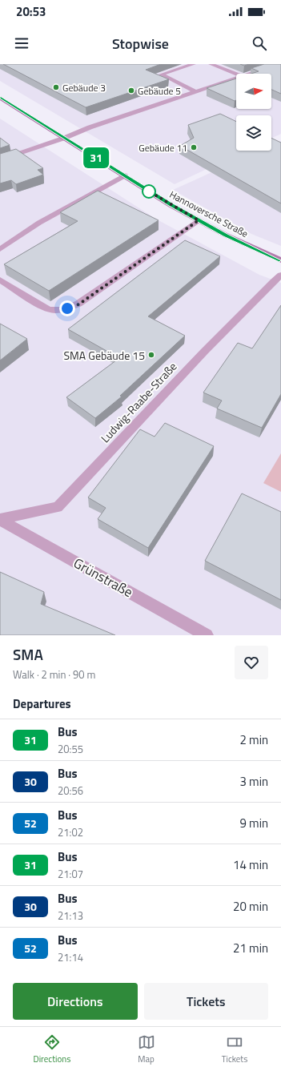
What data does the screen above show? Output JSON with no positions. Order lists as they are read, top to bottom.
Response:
{
  "streets": {
    "main road": ["Hannoversche Straße"],
    "street": ["Ludwig-Raabe-Straße", "Grünstraße"]
  },
  "crossings": [
    ["Ludwig-Raabe-Straße", "Grünstraße"]
  ],
  "places": [
    "Gebäude 3",
    "Gebäude 5",
    "Gebäude 11",
    "SMA Gebäude 15"
  ],
  "lines": ["bus line 31"],
  "north": "right",
  "page": {
    "status": "20:53",
    "header": "Stopwise",
    "on_map": "31",
    "heading": [
      ["SMA", "Walk · 2 min · 90 m"],
      "Departures"
    ],
    "list": [
      {
        "mark": "31",
        "name": "Bus",
        "note": "20:55",
        "value": "2 min"
      },
      {
        "mark": "30",
        "name": "Bus",
        "note": "20:56",
        "value": "3 min"
      },
      {
        "mark": "52",
        "name": "Bus",
        "note": "21:02",
        "value": "9 min"
      },
      {
        "mark": "31",
        "name": "Bus",
        "note": "21:07",
        "value": "14 min"
      },
      {
        "mark": "30",
        "name": "Bus",
        "note": "21:13",
        "value": "20 min"
      },
      {
        "mark": "52",
        "name": "Bus",
        "note": "21:14",
        "value": "21 min"
      }
    ],
    "buttons": ["Directions", "Tickets"],
    "tabs": ["Directions", "Map", "Tickets"]
  }
}
